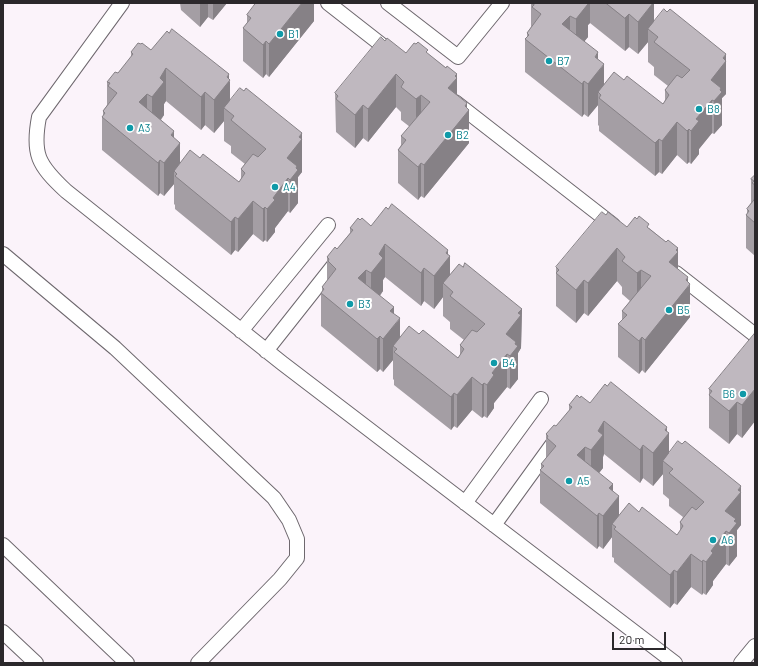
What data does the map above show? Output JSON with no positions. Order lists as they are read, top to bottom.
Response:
{
  "places": [
    "B1",
    "B7",
    "B8",
    "A3",
    "B2",
    "A4",
    "B3",
    "B5",
    "B4",
    "B6",
    "A5",
    "A6"
  ],
  "scale_bar": "20 m"
}
